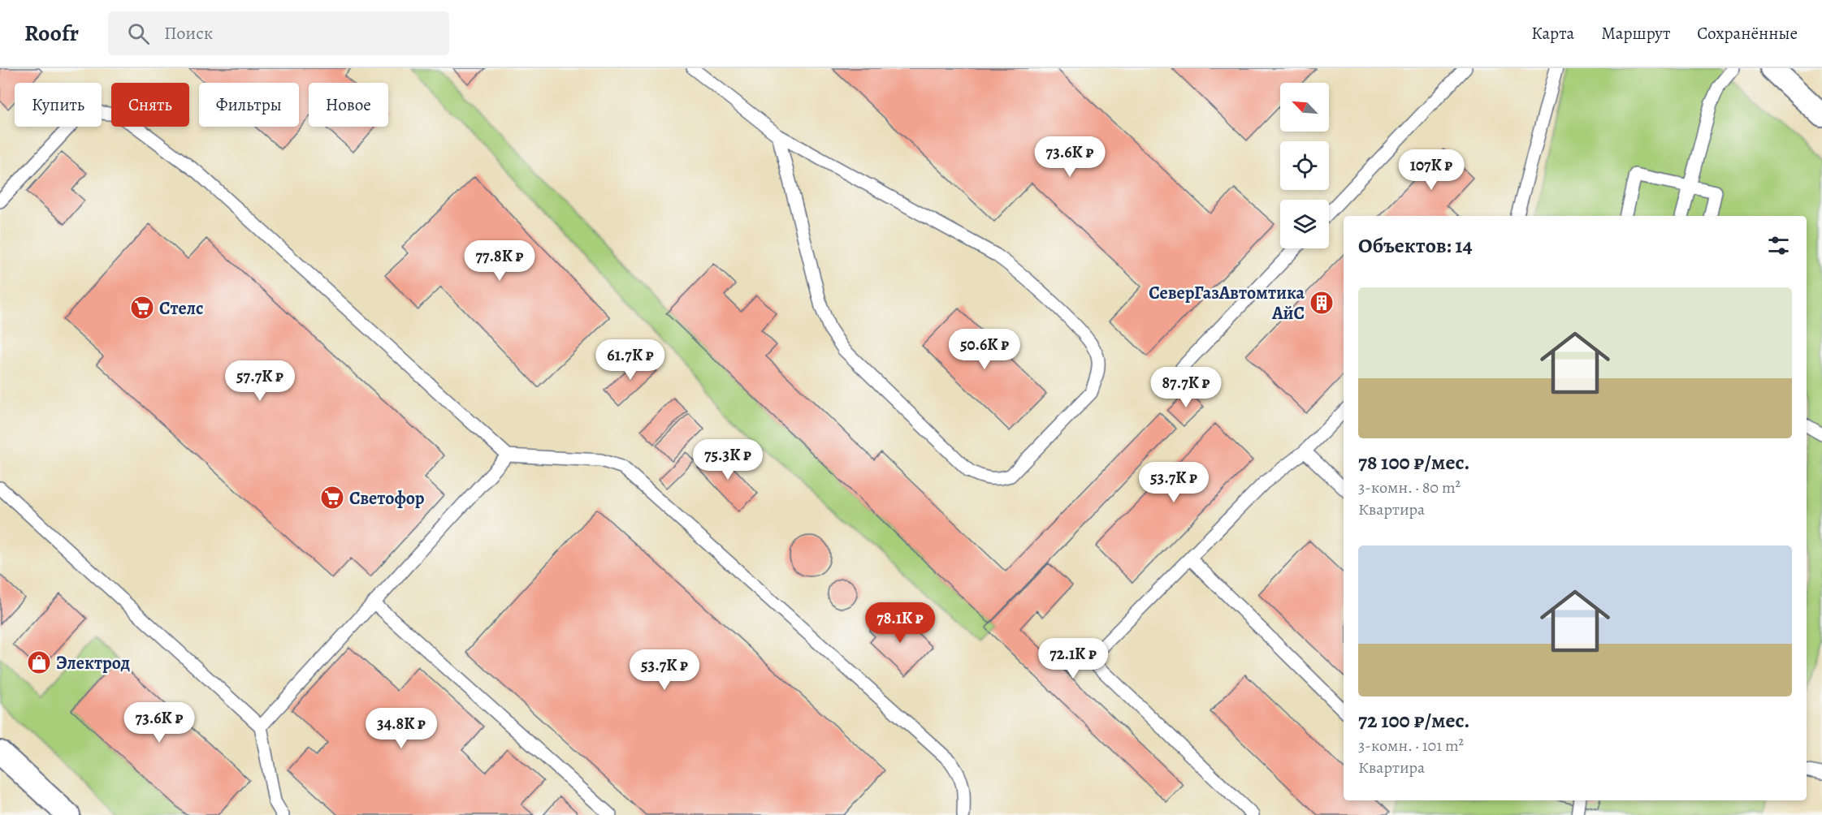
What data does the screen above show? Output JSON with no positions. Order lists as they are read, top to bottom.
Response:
{
  "places": {
    "building": ["СеверГазАвтомтика АйС"],
    "supermarket": ["Стелс", "Светофор"],
    "shop": ["Электрод"]
  },
  "north": "top left",
  "page": {
    "header": "Roofr",
    "search": "Поиск",
    "nav": ["Карта", "Маршрут", "Сохранённые"],
    "chip": [
      "Купить",
      "Снять",
      "Фильтры",
      "Новое"
    ],
    "price": [
      "73.6K ₽",
      "107K ₽",
      "77.8K ₽",
      "50.6K ₽",
      "61.7K ₽",
      "57.7K ₽",
      "87.7K ₽",
      "75.3K ₽",
      "53.7K ₽",
      "78.1K ₽",
      "72.1K ₽",
      "53.7K ₽",
      "73.6K ₽",
      "34.8K ₽"
    ],
    "heading": "Объектов: 14",
    "list": [
      {
        "name": "78 100 ₽/мес.",
        "note": "3-комн. · 80 m² · Квартира"
      },
      {
        "name": "72 100 ₽/мес.",
        "note": "3-комн. · 101 m² · Квартира"
      }
    ]
  }
}
